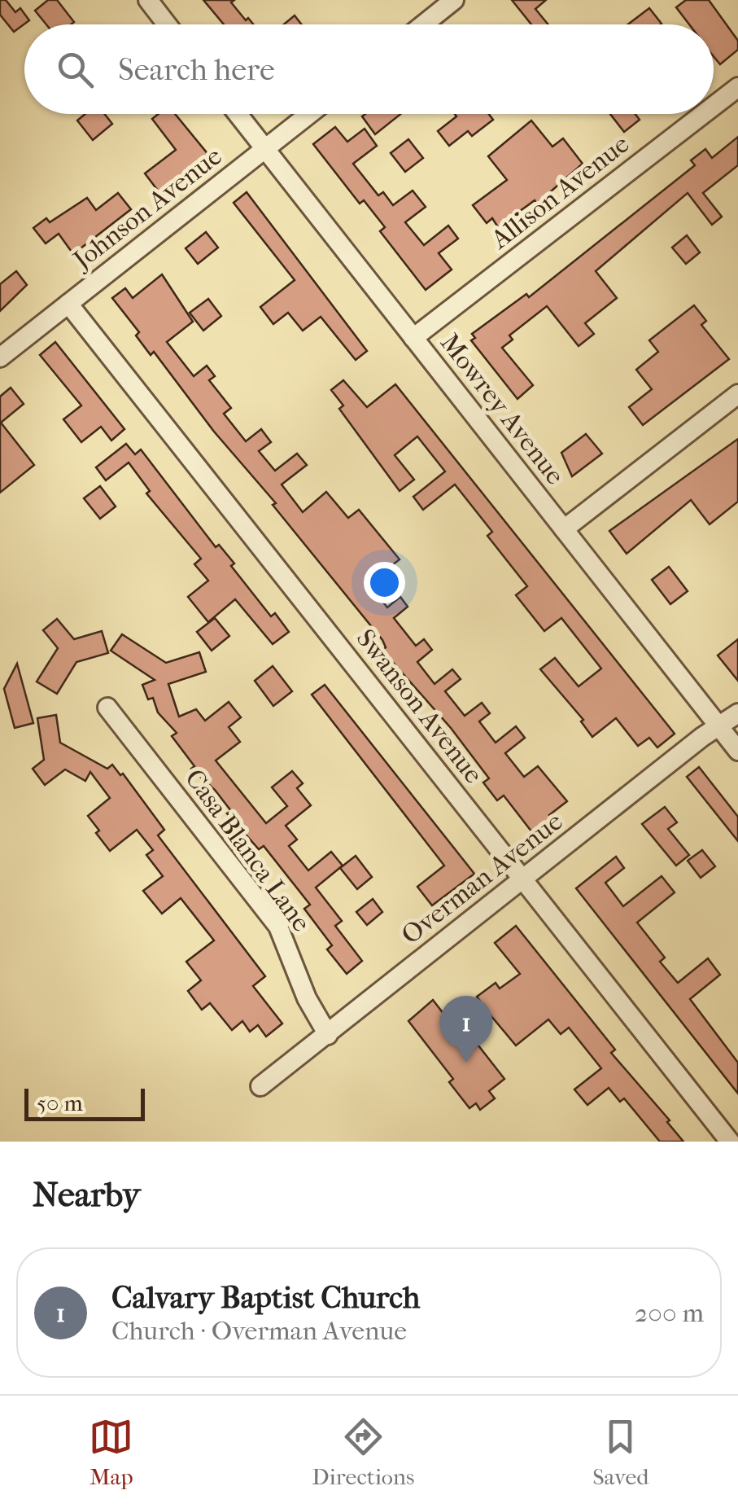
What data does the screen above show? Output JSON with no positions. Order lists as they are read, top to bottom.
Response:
{
  "streets": {
    "street": [
      "Allison Avenue",
      "Johnson Avenue",
      "Mowrey Avenue",
      "Swanson Avenue",
      "Casa Blanca Lane",
      "Overman Avenue"
    ]
  },
  "crossings": [
    ["Allison Avenue", "Mowrey Avenue"],
    ["Johnson Avenue", "Mowrey Avenue"],
    ["Johnson Avenue", "Swanson Avenue"],
    ["Mowrey Avenue", "Overman Avenue"],
    ["Swanson Avenue", "Overman Avenue"],
    ["Casa Blanca Lane", "Overman Avenue"]
  ],
  "scale_bar": "50 m",
  "page": {
    "search": "Search here",
    "pins": "1",
    "scale": "50 m",
    "heading": "Nearby",
    "list": [
      {
        "mark": "1",
        "name": "Calvary Baptist Church",
        "note": "Church · Overman Avenue",
        "value": "200 m"
      }
    ],
    "nav": ["Map", "Directions", "Saved"]
  }
}
